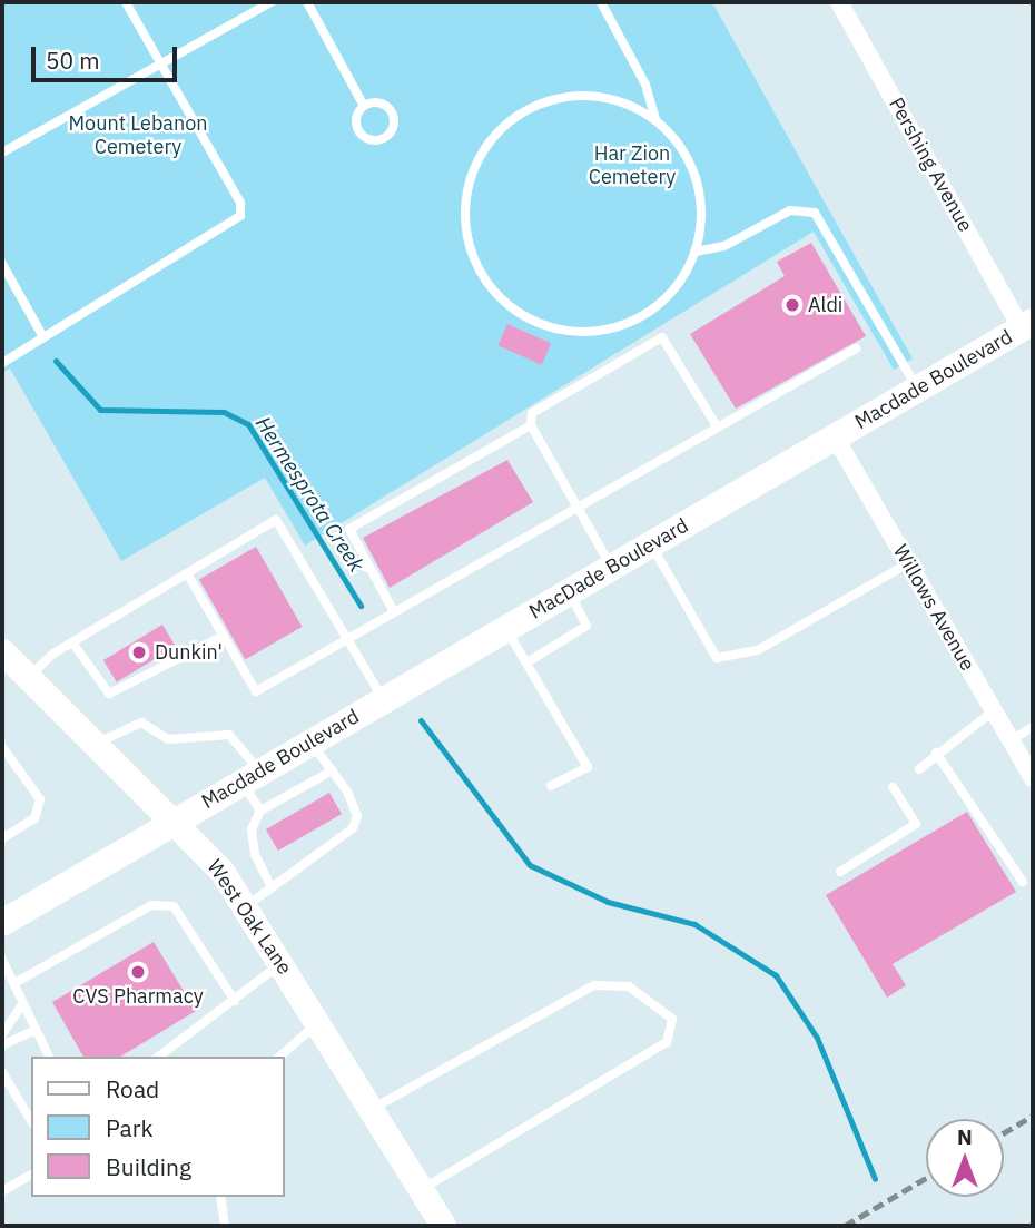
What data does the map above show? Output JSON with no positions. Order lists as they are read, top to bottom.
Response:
{
  "streets": {
    "main road": ["Macdade Boulevard", "MacDade Boulevard", "West Oak Lane"],
    "street": ["Pershing Avenue", "Willows Avenue"]
  },
  "crossings": [
    ["Pershing Avenue", "Macdade Boulevard"],
    ["Macdade Boulevard", "MacDade Boulevard"],
    ["Macdade Boulevard", "Willows Avenue"],
    ["Macdade Boulevard", "West Oak Lane"],
    ["MacDade Boulevard", "Willows Avenue"]
  ],
  "water": ["Hermesprota Creek"],
  "parks": ["Mount Lebanon Cemetery", "Har Zion Cemetery"],
  "places": ["Aldi", "Dunkin'", "CVS Pharmacy"],
  "legend": ["Road", "Park", "Building"],
  "scale_bar": "50 m",
  "north": "top"
}
